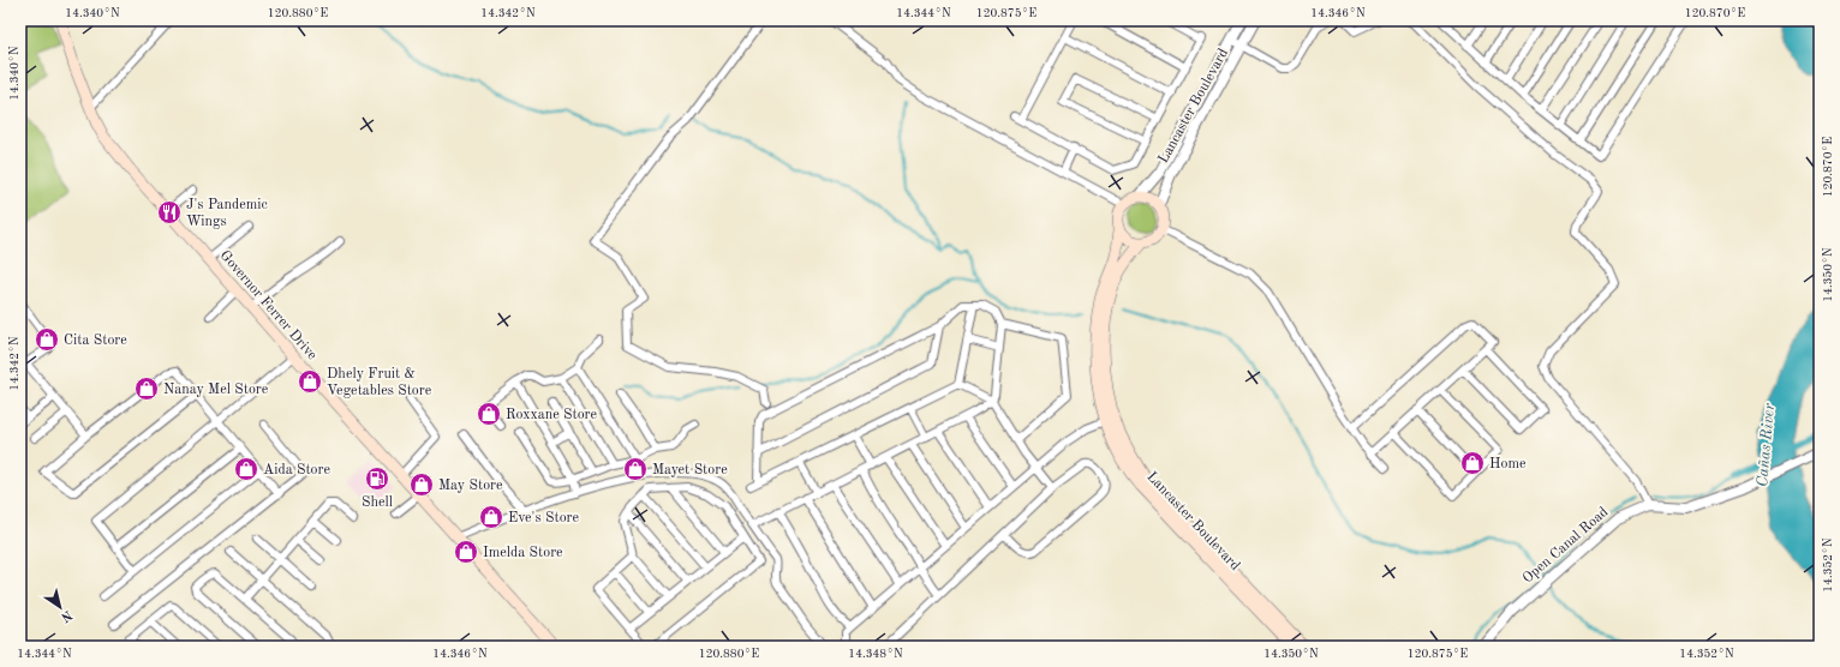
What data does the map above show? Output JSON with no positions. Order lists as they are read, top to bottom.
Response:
{
  "streets": {
    "main road": ["Lancaster Boulevard", "Governor Ferrer Drive"],
    "street": ["Open Canal Road"]
  },
  "water": ["Cañas River"],
  "places": {
    "restaurant": ["J's Pandemic Wings"],
    "shop": [
      "Cita Store",
      "Dhely Fruit & Vegetables Store",
      "Nanay Mel Store",
      "Roxxane Store",
      "Home",
      "Aida Store",
      "Mayet Store",
      "May Store",
      "Eve's Store",
      "Imelda Store"
    ],
    "fuel station": ["Shell"]
  },
  "north": "bottom right",
  "coordinates": [
    "14.340°N",
    "120.880°E",
    "14.342°N",
    "14.344°N",
    "120.875°E",
    "14.346°N",
    "120.870°E",
    "14.350°N",
    "14.352°N",
    "14.348°N"
  ]
}
